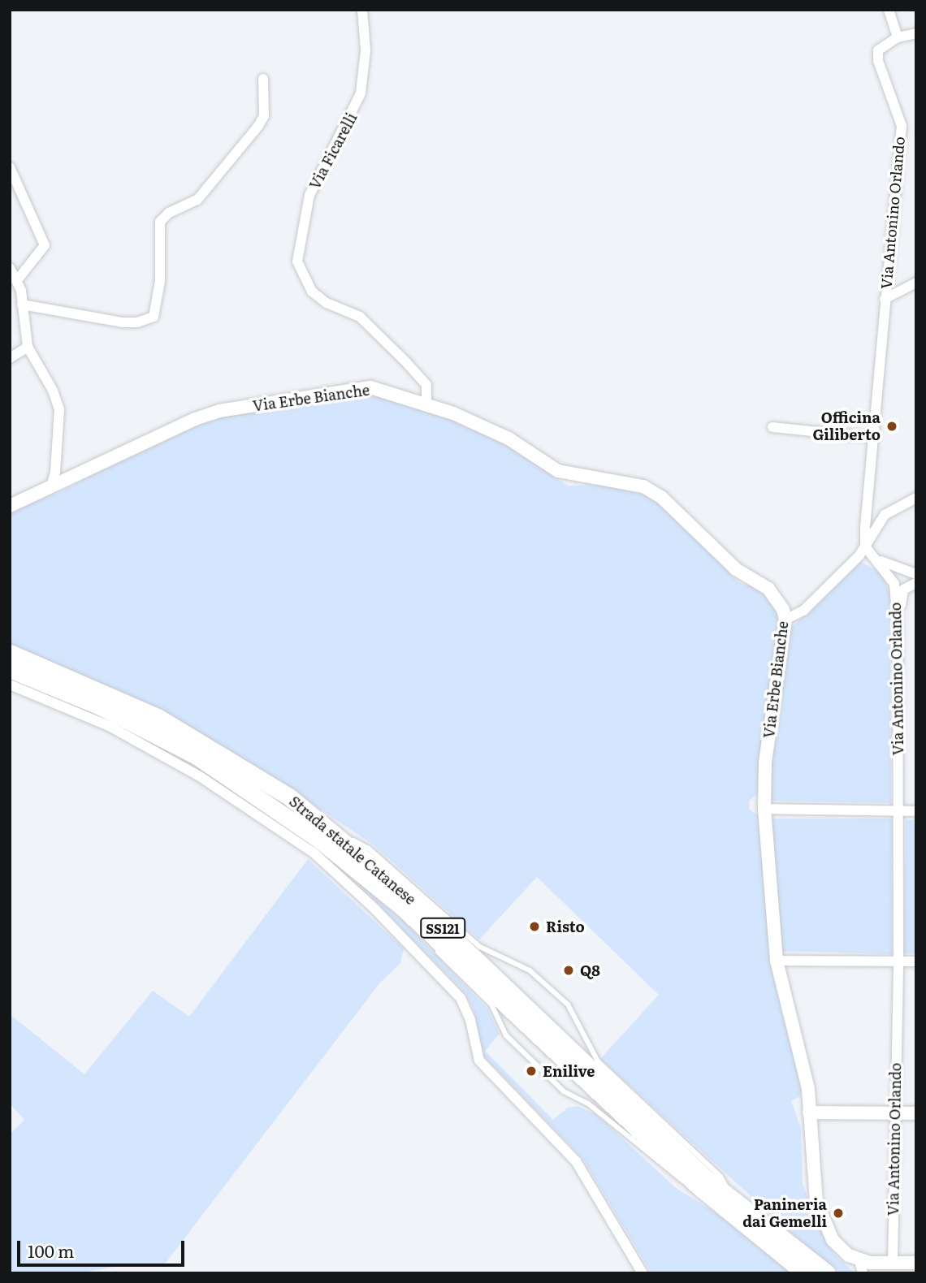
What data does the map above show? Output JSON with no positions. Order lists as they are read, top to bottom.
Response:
{
  "streets": {
    "main road": ["Strada statale Catanese", "SS121"],
    "street": ["Via Ficarelli", "Via Antonino Orlando", "Via Erbe Bianche"]
  },
  "crossings": [
    ["Via Ficarelli", "Via Erbe Bianche"]
  ],
  "places": [
    "Officina Giliberto",
    "Risto",
    "Q8",
    "Enilive",
    "Panineria dai Gemelli"
  ],
  "scale_bar": "100 m"
}
